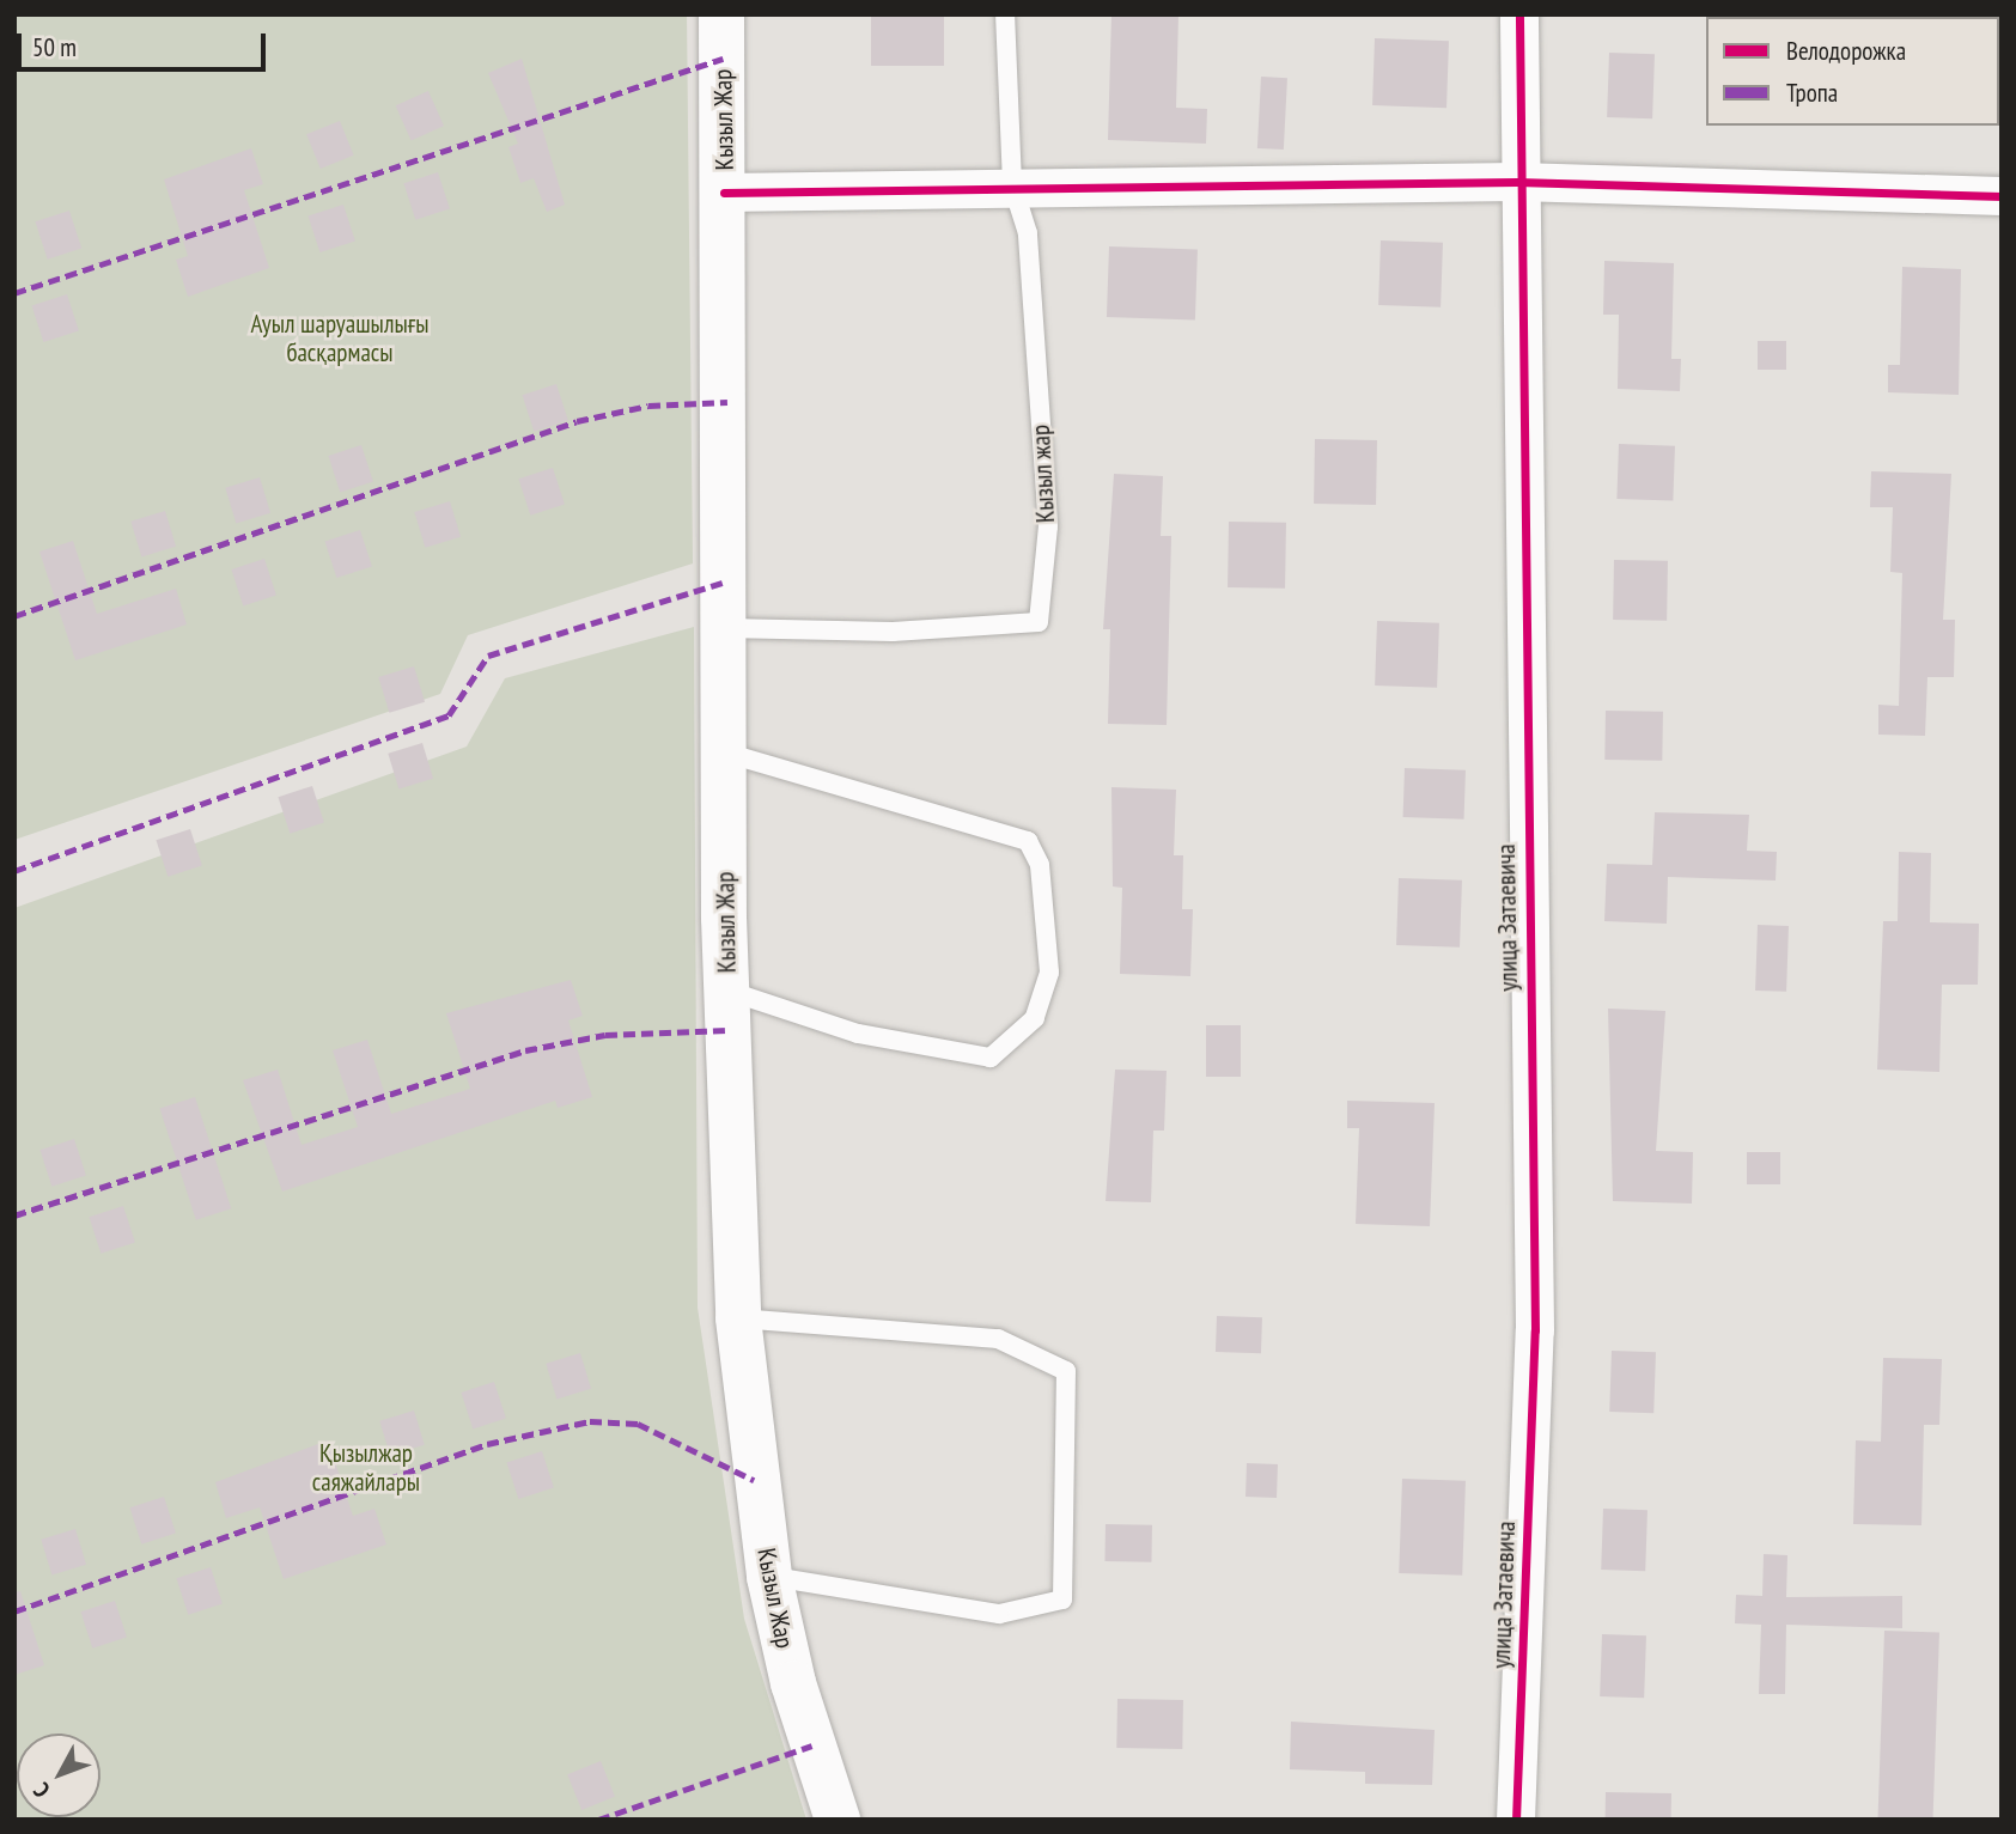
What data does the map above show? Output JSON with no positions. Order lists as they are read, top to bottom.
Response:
{
  "streets": {
    "main road": ["Кызыл Жар"],
    "street": ["улица Затаевича"],
    "lane": ["Кызыл жар"]
  },
  "crossings": [
    ["Кызыл Жар", "Кызыл жар"]
  ],
  "parks": ["Ауыл шаруашылығы басқармасы", "Қызылжар саяжайлары"],
  "legend": ["Велодорожка", "Тропа"],
  "scale_bar": "50 m",
  "north": "bottom left"
}
